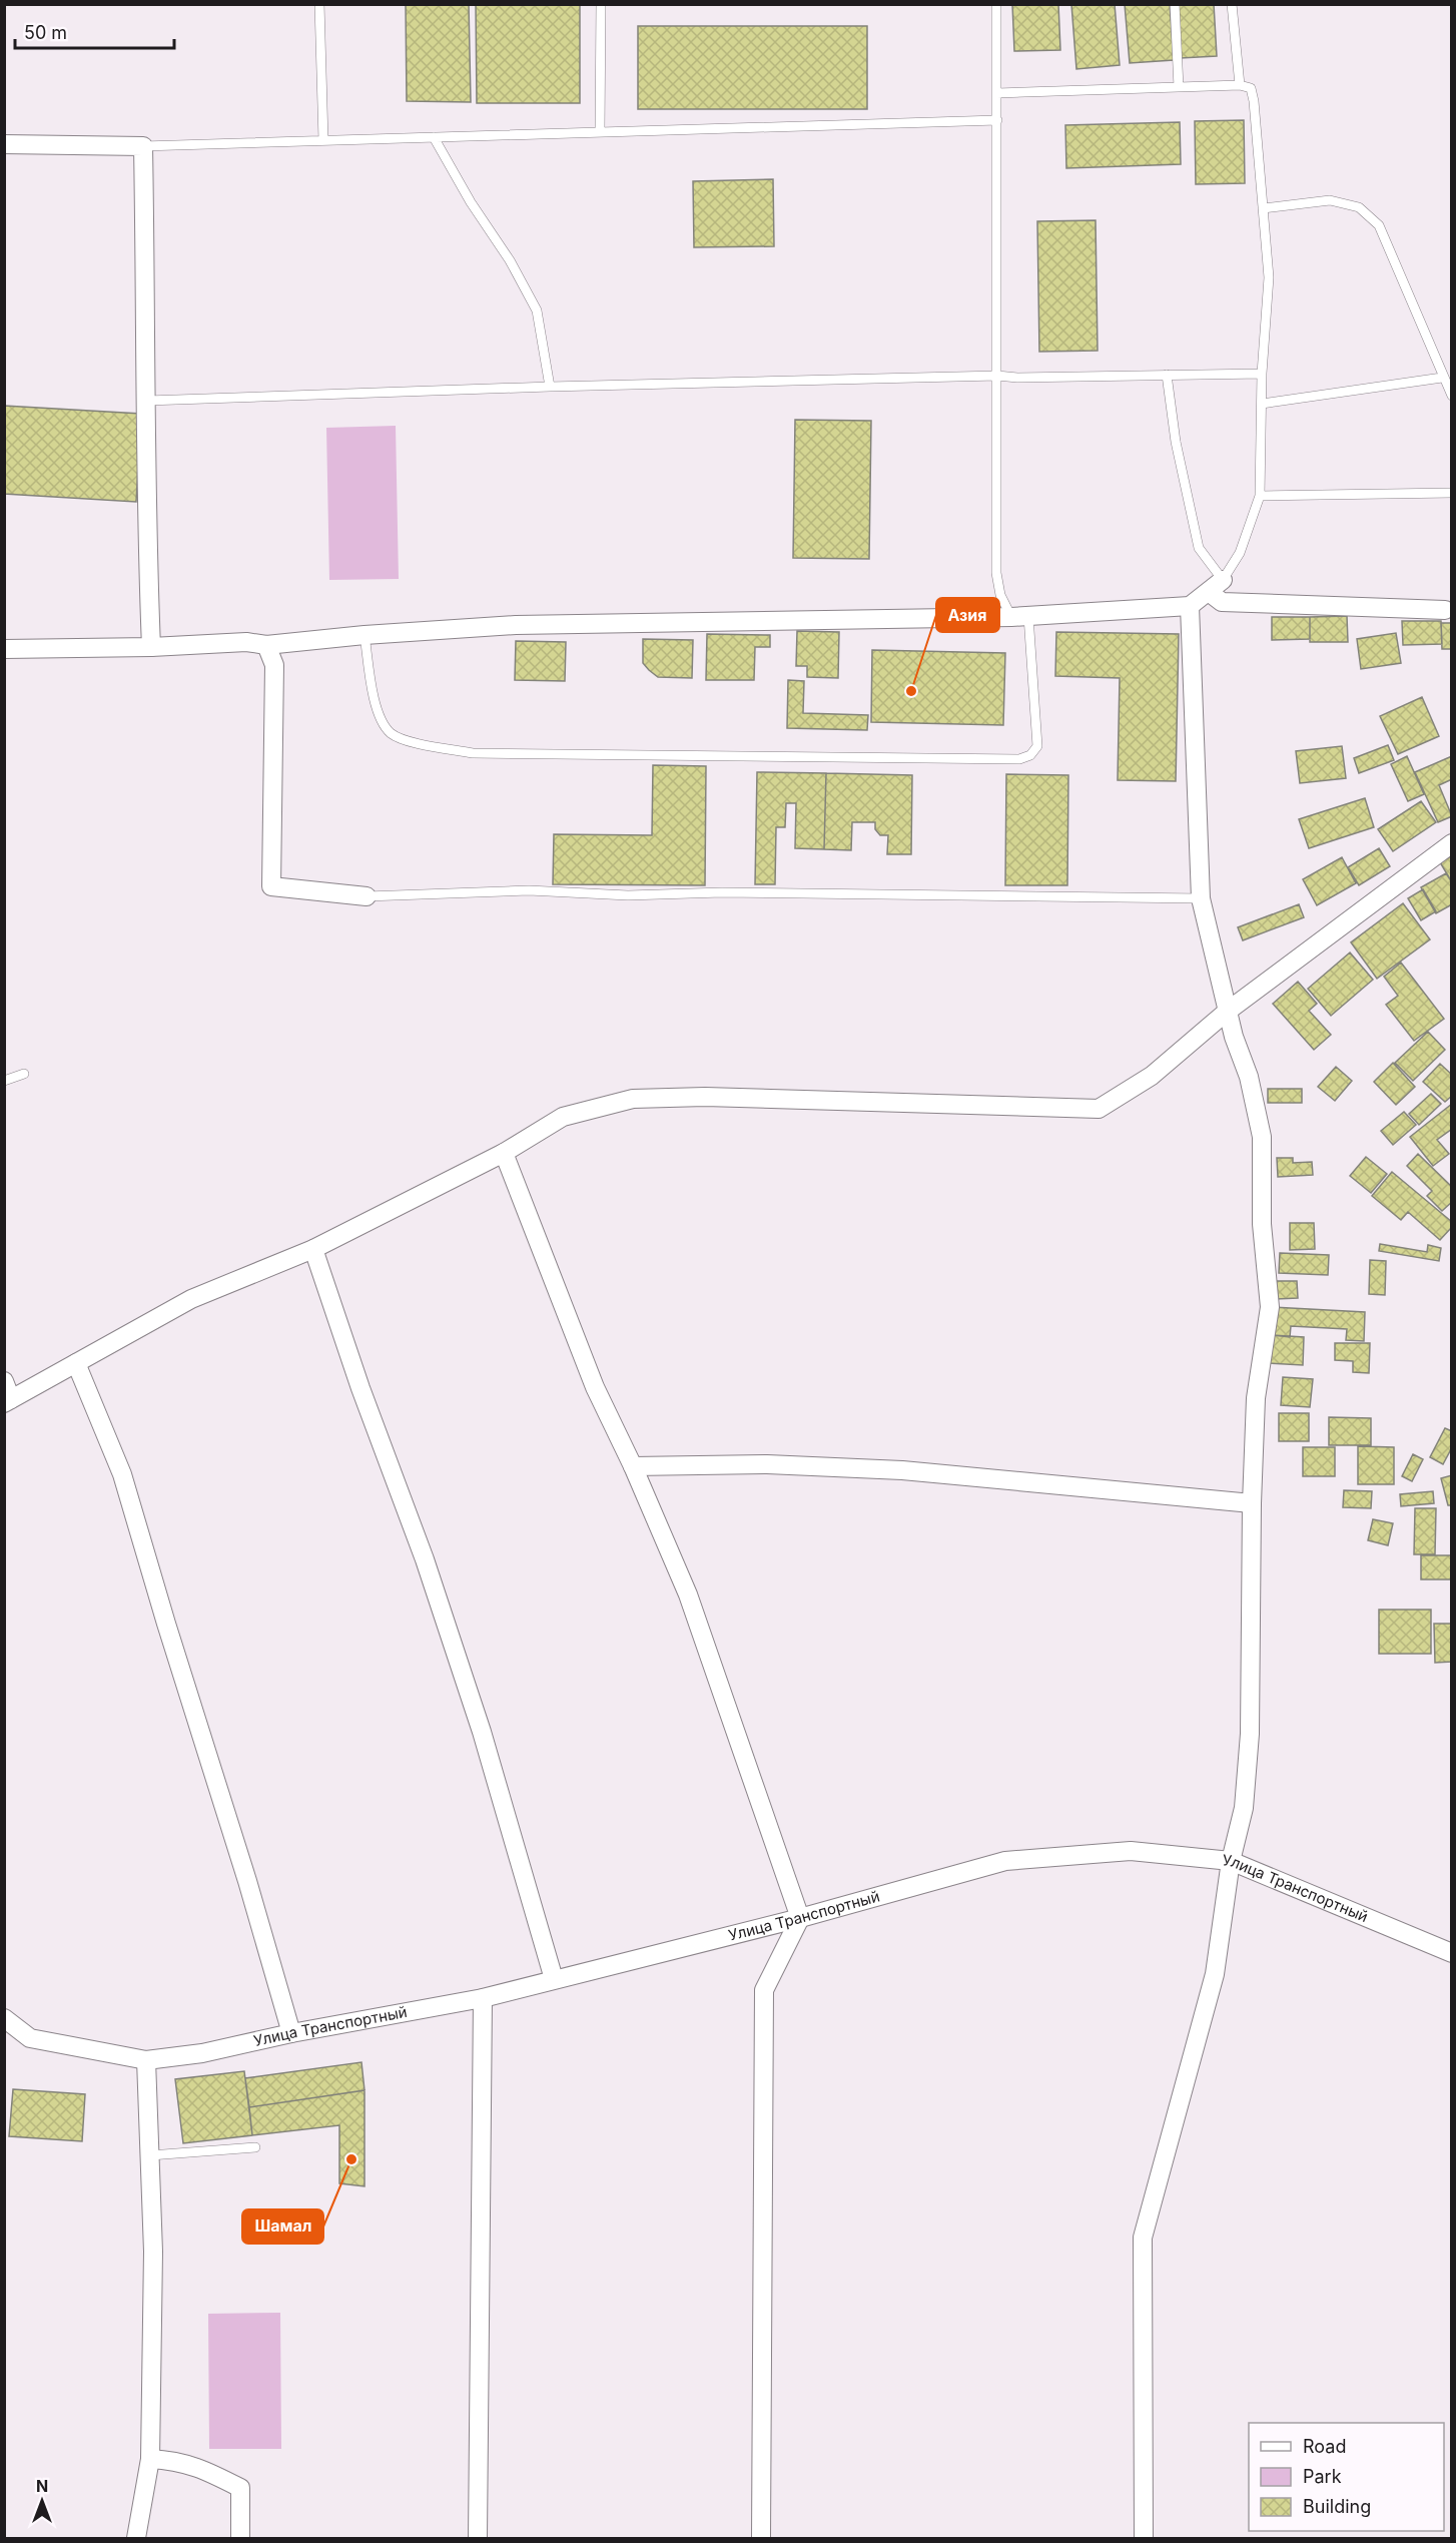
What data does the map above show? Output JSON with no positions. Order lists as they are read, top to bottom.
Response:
{
  "streets": {
    "street": ["Улица Транспортный"]
  },
  "places": ["Азия", "Шамал"],
  "legend": ["Road", "Park", "Building"],
  "scale_bar": "50 m",
  "north": "top"
}
